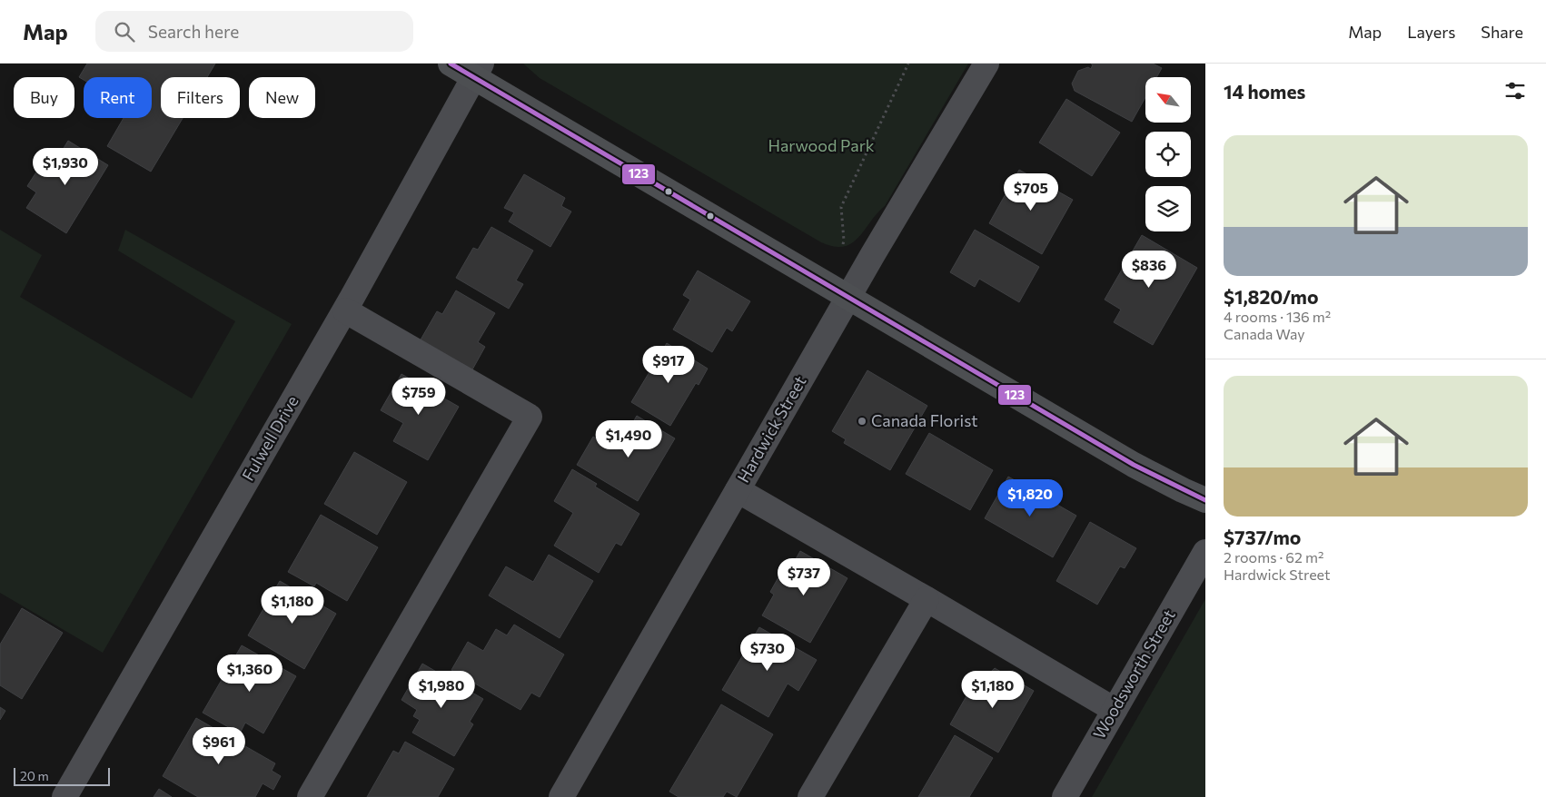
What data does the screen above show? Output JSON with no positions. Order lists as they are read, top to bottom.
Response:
{
  "streets": {
    "street": ["Hardwick Street", "Fulwell Drive", "Woodsworth Street"]
  },
  "parks": ["Harwood Park"],
  "places": ["Canada Florist"],
  "lines": ["transit line 123"],
  "scale_bar": "20 m",
  "north": "top left",
  "page": {
    "header": "Map",
    "search": "Search here",
    "nav": ["Map", "Layers", "Share"],
    "heading": "14 homes",
    "chip": [
      "Buy",
      "Rent",
      "Filters",
      "New"
    ],
    "list": [
      {
        "name": "$1,820/mo",
        "note": "4 rooms · 136 m² · Canada Way"
      },
      {
        "name": "$737/mo",
        "note": "2 rooms · 62 m² · Hardwick Street"
      }
    ],
    "price": [
      "$1,930",
      "$705",
      "$836",
      "$917",
      "$759",
      "$1,490",
      "$1,820",
      "$737",
      "$1,180",
      "$730",
      "$1,360",
      "$1,980",
      "$1,180",
      "$961"
    ],
    "scale": "20 m"
  }
}
